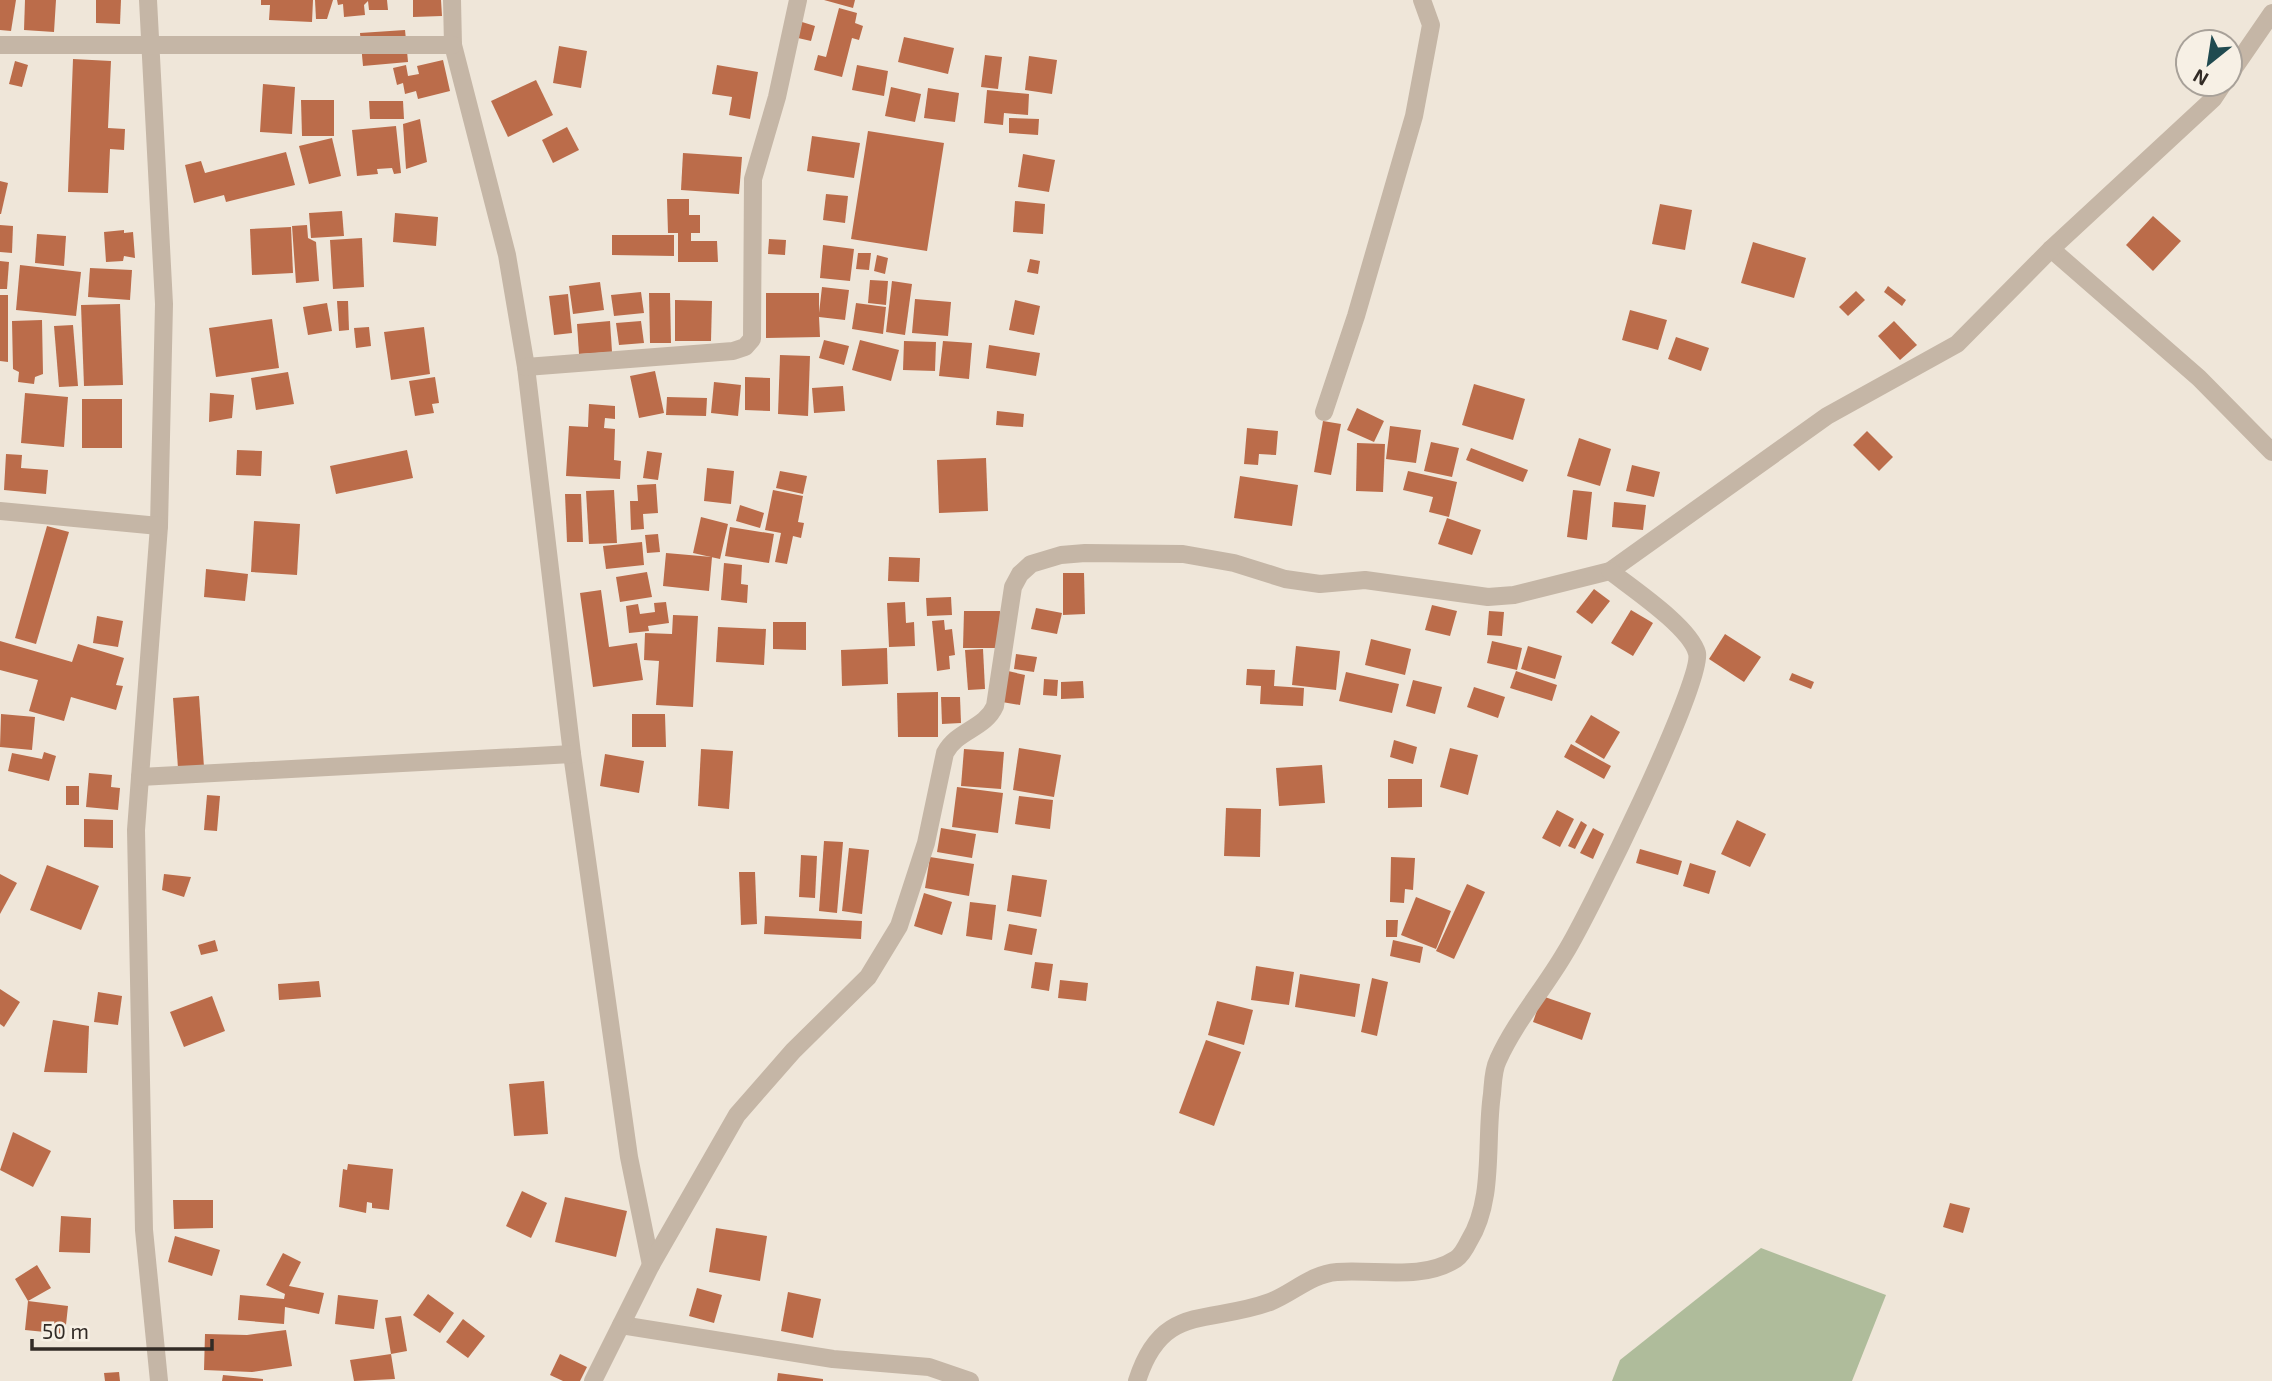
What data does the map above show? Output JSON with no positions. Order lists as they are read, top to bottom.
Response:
{
  "scale_bar": "50 m",
  "north": "bottom left"
}
